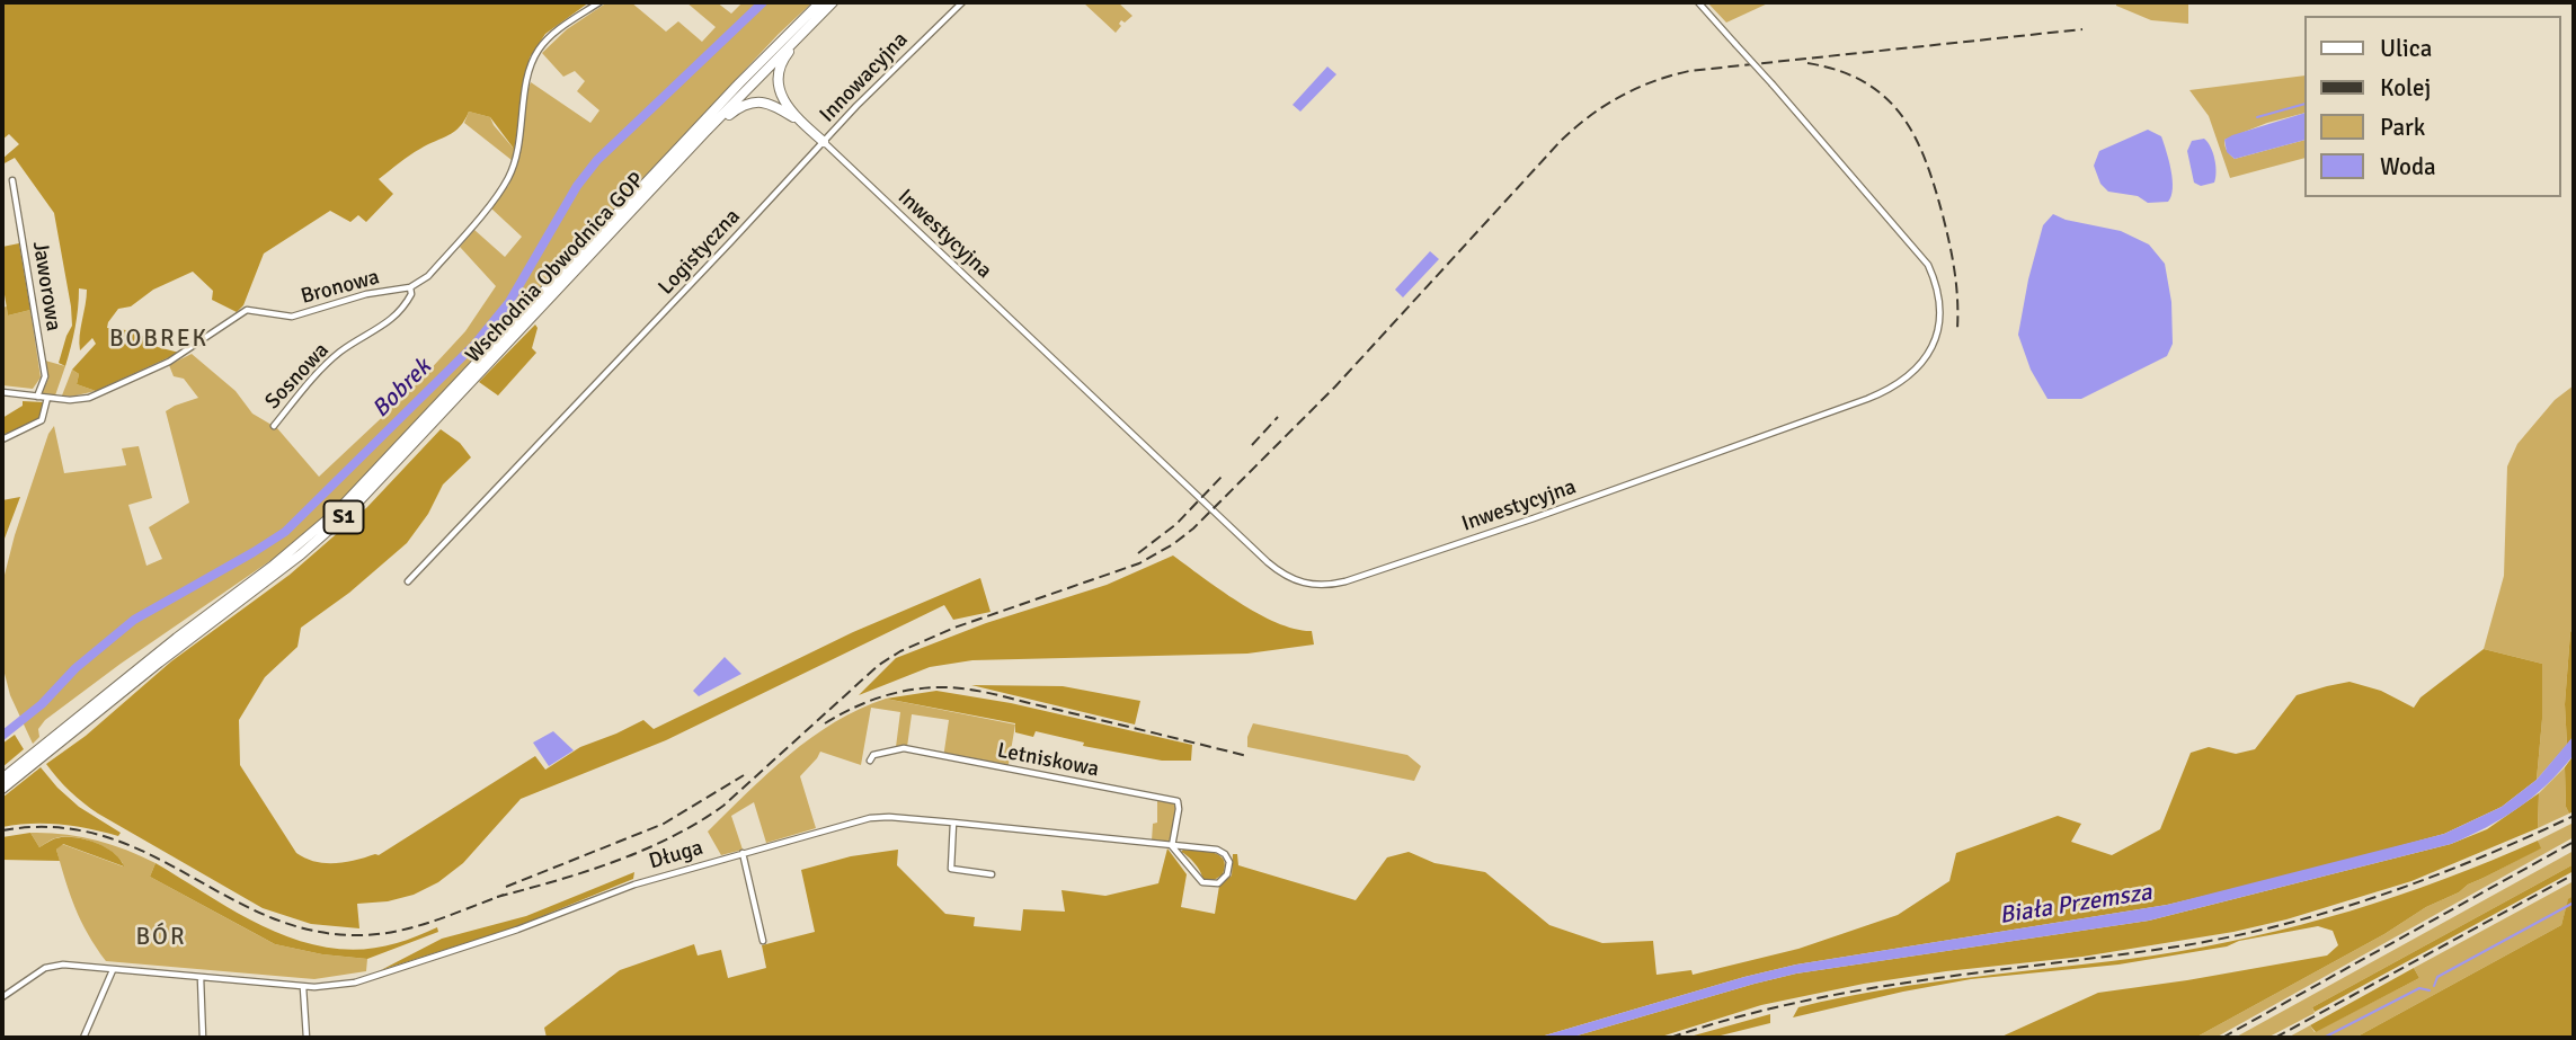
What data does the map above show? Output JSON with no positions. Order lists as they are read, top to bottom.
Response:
{
  "streets": {
    "highway": ["Wschodnia Obwodnica GOP", "S1"],
    "street": [
      "Innowacyjna",
      "Inwestycyjna",
      "Logistyczna",
      "Jaworowa",
      "Bronowa",
      "Sosnowa",
      "Letniskowa",
      "Długa"
    ]
  },
  "crossings": [
    ["Innowacyjna", "Inwestycyjna"],
    ["Innowacyjna", "Logistyczna"],
    ["Inwestycyjna", "Logistyczna"],
    ["Jaworowa", "Bronowa"],
    ["Bronowa", "Sosnowa"],
    ["Letniskowa", "Długa"]
  ],
  "districts": ["BOBREK", "BÓR"],
  "water": ["Bobrek", "Biała Przemsza"],
  "legend": [
    "Ulica",
    "Kolej",
    "Park",
    "Woda"
  ]
}
